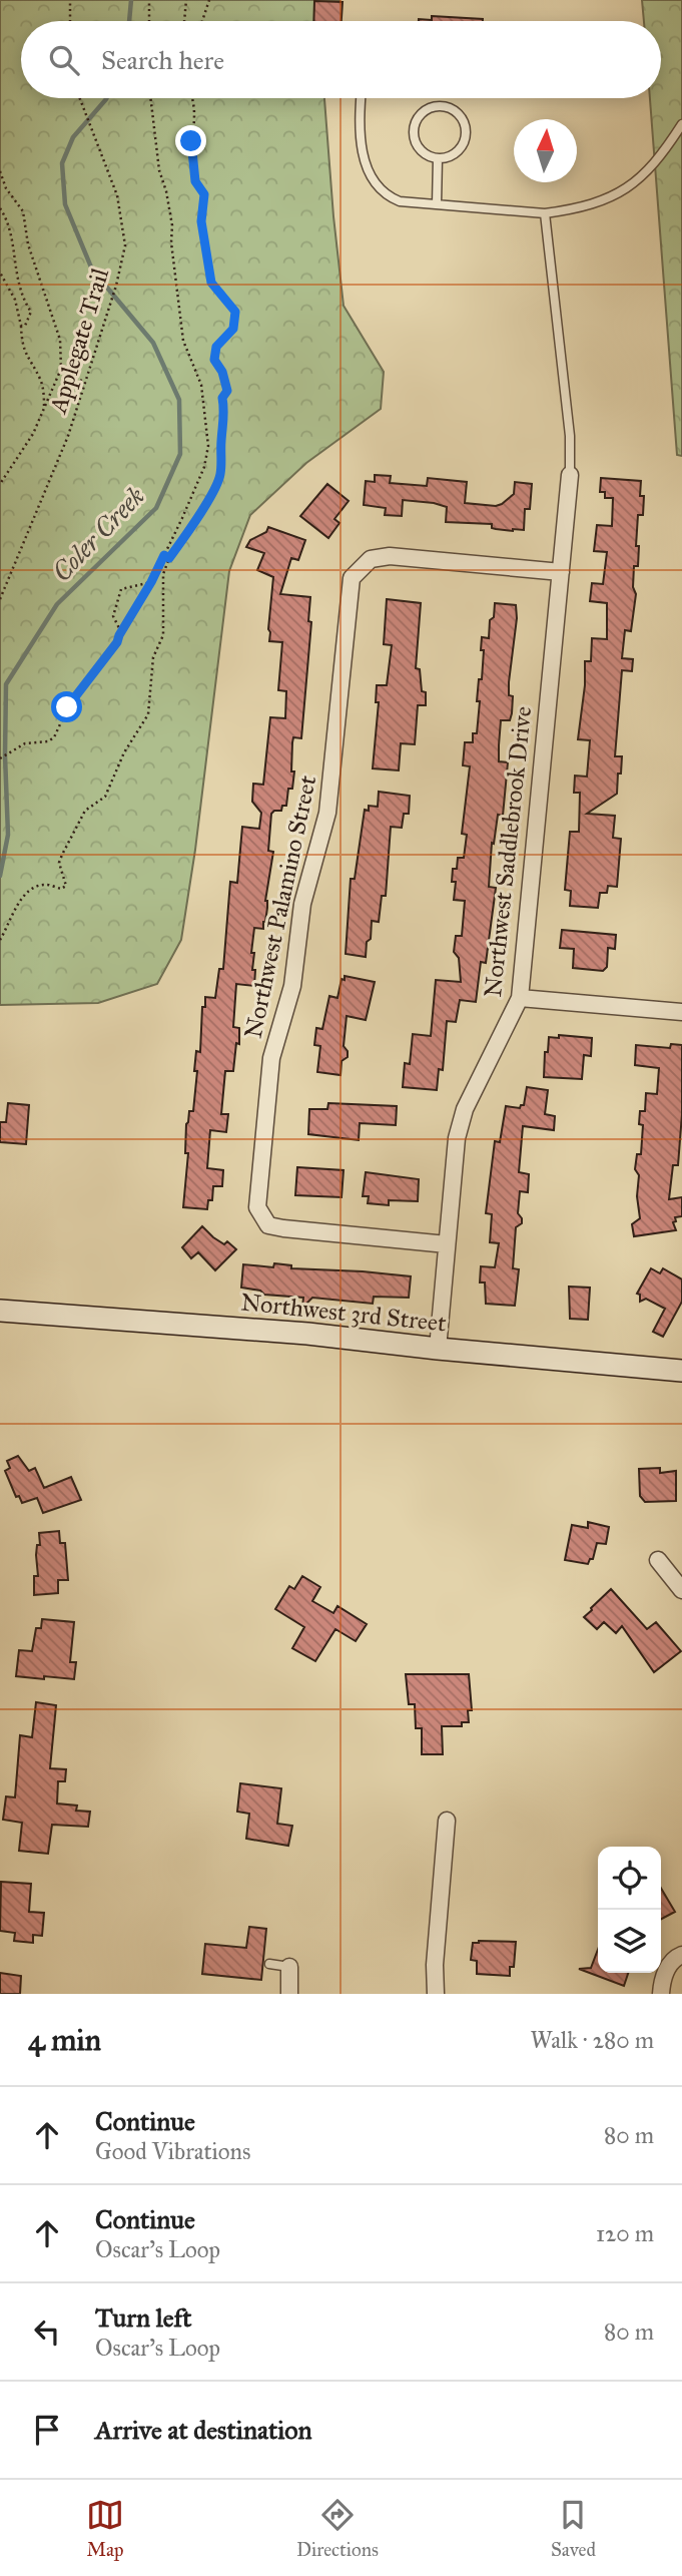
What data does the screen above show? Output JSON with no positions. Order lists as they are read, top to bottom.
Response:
{
  "streets": {
    "street": ["Northwest Saddlebrook Drive", "Northwest Palamino Street", "Northwest 3rd Street"],
    "path": ["Applegate Trail"]
  },
  "crossings": [
    ["Northwest Saddlebrook Drive", "Northwest Palamino Street"],
    ["Northwest Saddlebrook Drive", "Northwest 3rd Street"]
  ],
  "water": ["Coler Creek"],
  "north": "top",
  "page": {
    "search": "Search here",
    "heading": ["4 min", "Walk · 280 m"],
    "list": [
      ["Continue", "Good Vibrations", "80 m"],
      ["Continue", "Oscar's Loop", "120 m"],
      ["Turn left", "Oscar's Loop", "80 m"],
      "Arrive at destination"
    ],
    "nav": ["Map", "Directions", "Saved"]
  }
}
